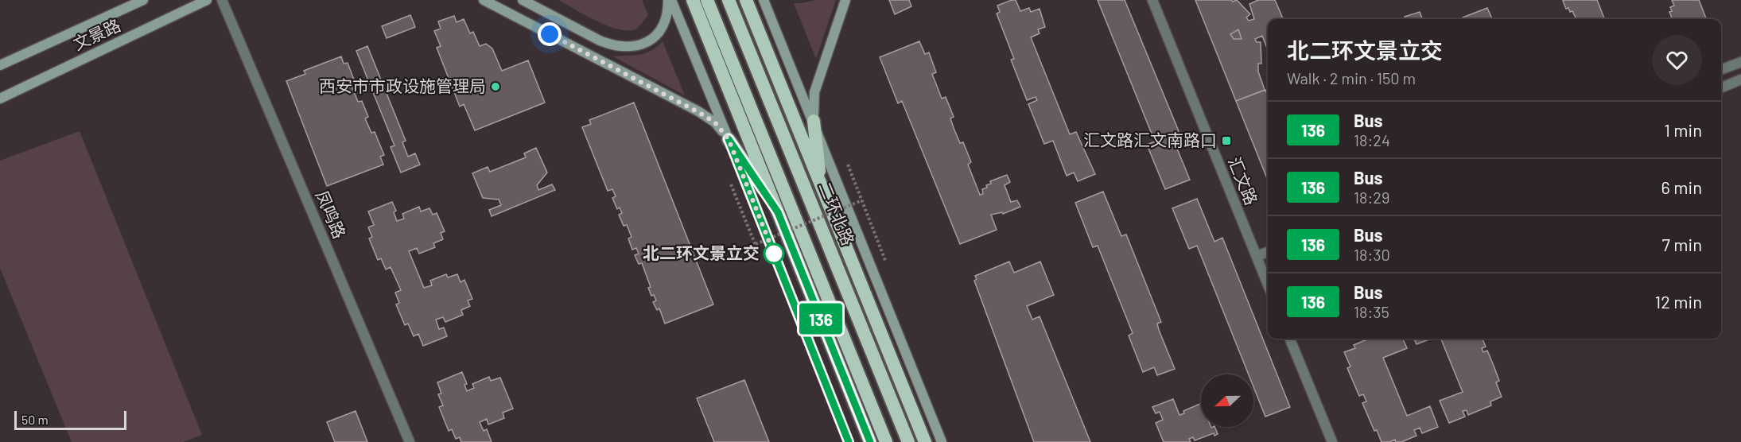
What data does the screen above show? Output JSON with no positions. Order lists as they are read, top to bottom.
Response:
{
  "streets": {
    "highway": ["二环北路"],
    "main road": ["文景路"],
    "street": ["汇文路", "凤鸣路"]
  },
  "places": {
    "other": ["西安市市政设施管理局", "北二环文景立交"],
    "transit": ["汇文路汇文南路口"]
  },
  "lines": ["bus line 136"],
  "scale_bar": "50 m",
  "north": "left",
  "page": {
    "on_map": "136",
    "heading": ["北二环文景立交", "Walk · 2 min · 150 m"],
    "list": [
      {
        "mark": "136",
        "name": "Bus",
        "note": "18:24",
        "value": "1 min"
      },
      {
        "mark": "136",
        "name": "Bus",
        "note": "18:29",
        "value": "6 min"
      },
      {
        "mark": "136",
        "name": "Bus",
        "note": "18:30",
        "value": "7 min"
      },
      {
        "mark": "136",
        "name": "Bus",
        "note": "18:35",
        "value": "12 min"
      }
    ],
    "scale": "50 m"
  }
}
